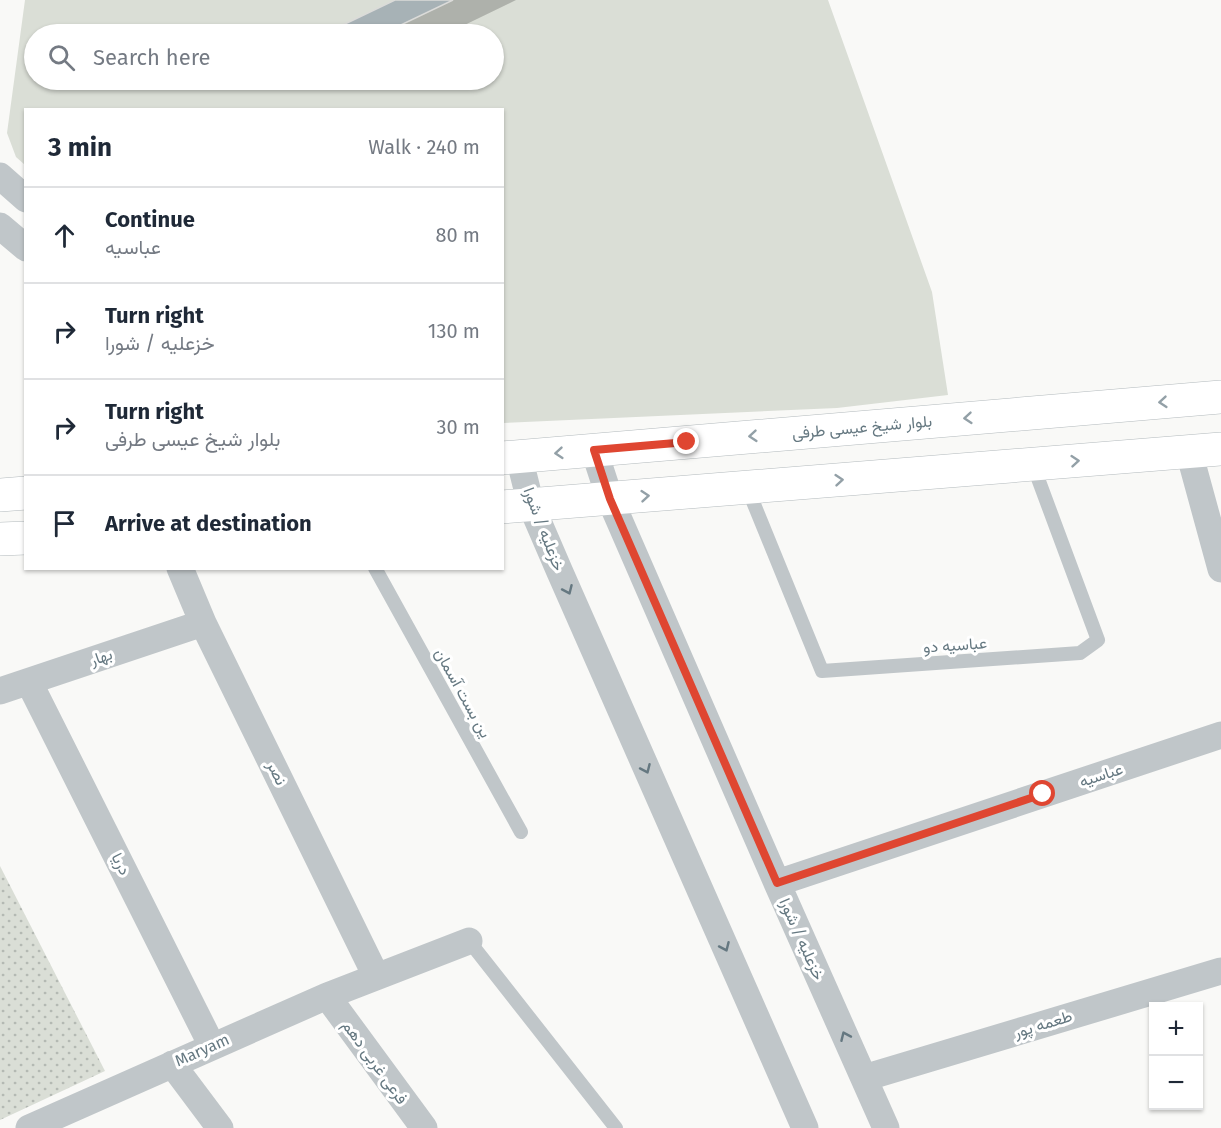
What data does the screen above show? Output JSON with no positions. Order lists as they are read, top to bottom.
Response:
{
  "streets": {
    "main road": ["بلوار شیخ عیسی طرفی"],
    "street": [
      "خزعلیه / شورا",
      "بهار",
      "نصر",
      "عباسیه",
      "دریا",
      "طعمه پور",
      "Maryam",
      "فرعی غربی دهم"
    ],
    "lane": ["عباسیه دو", "ین بست آسمان"]
  },
  "crossings": [
    ["بلوار شیخ عیسی طرفی", "خزعلیه / شورا"],
    ["خزعلیه / شورا", "عباسیه"],
    ["خزعلیه / شورا", "طعمه پور"],
    ["بهار", "نصر"],
    ["بهار", "دریا"],
    ["نصر", "Maryam"],
    ["دریا", "Maryam"],
    ["Maryam", "فرعی غربی دهم"]
  ],
  "page": {
    "search": "Search here",
    "heading": ["3 min", "Walk · 240 m"],
    "list": [
      ["Continue", "عباسیه", "80 m"],
      ["Turn right", "خزعلیه / شورا", "130 m"],
      ["Turn right", "بلوار شیخ عیسی طرفی", "30 m"],
      "Arrive at destination"
    ],
    "map_buttons": ["+", "−"]
  }
}
